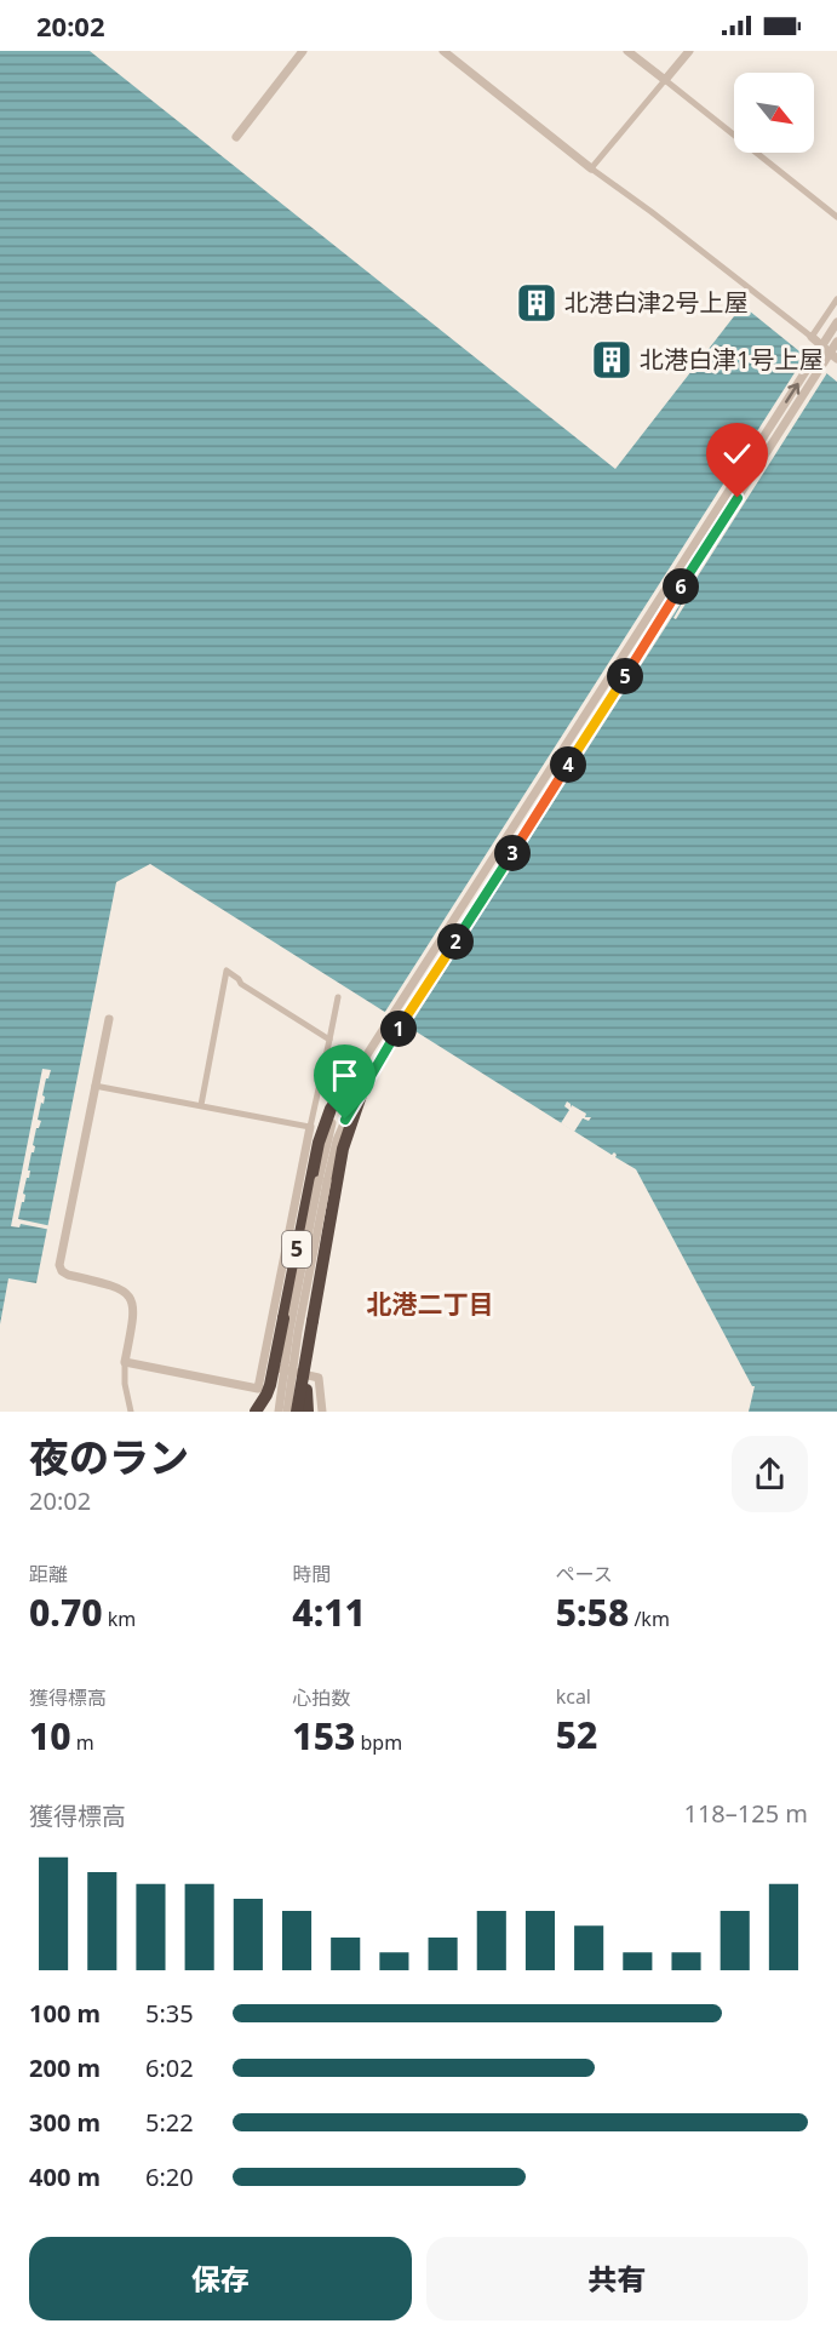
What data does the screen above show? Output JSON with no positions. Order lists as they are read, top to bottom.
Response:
{
  "streets": {
    "highway": ["5"]
  },
  "districts": ["北港二丁目"],
  "places": {
    "building": ["北港白津2号上屋", "北港白津1号上屋"]
  },
  "north": "bottom right",
  "page": {
    "status": "20:02",
    "pins": [
      "6",
      "5",
      "4",
      "3",
      "2",
      "1"
    ],
    "heading": ["夜のラン", "20:02"],
    "stats": [
      ["距離", "0.70 km"],
      ["時間", "4:11"],
      ["ペース", "5:58 /km"],
      ["獲得標高", "10 m"],
      ["心拍数", "153 bpm"],
      ["kcal", "52"]
    ],
    "chart": ["獲得標高", "118–125 m"],
    "list": [
      {
        "name": "100 m",
        "note": "5:35"
      },
      {
        "name": "200 m",
        "note": "6:02"
      },
      {
        "name": "300 m",
        "note": "5:22"
      },
      {
        "name": "400 m",
        "note": "6:20"
      }
    ],
    "buttons": ["保存", "共有"]
  }
}
